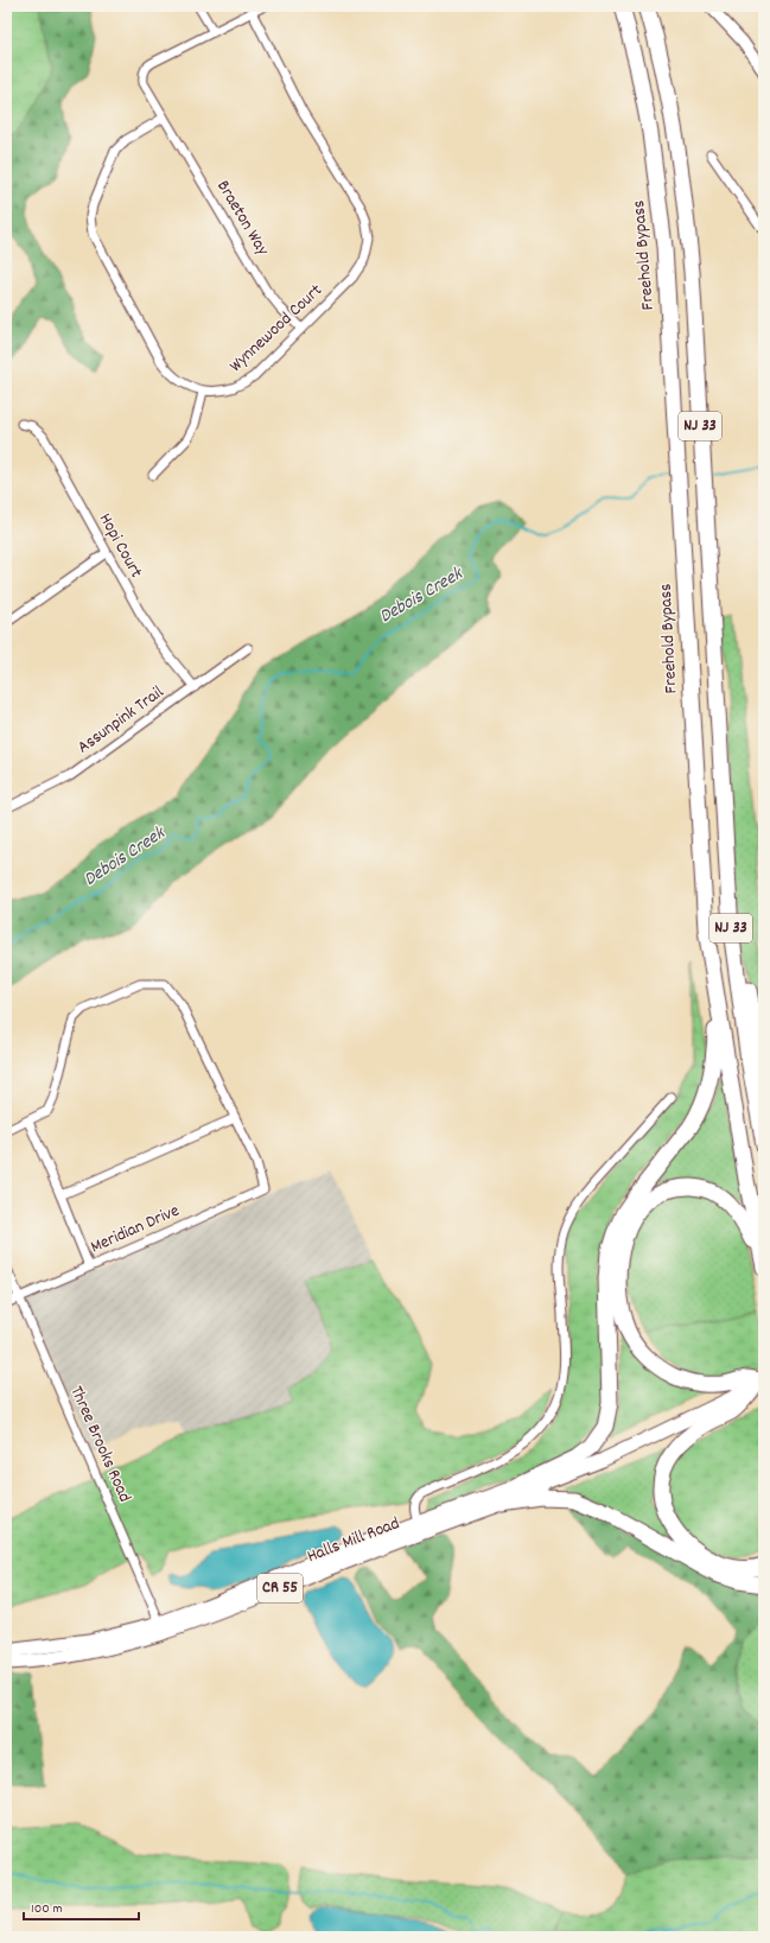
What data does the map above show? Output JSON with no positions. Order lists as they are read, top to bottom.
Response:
{
  "streets": {
    "highway": ["Freehold Bypass", "NJ 33"],
    "main road": ["Halls Mill Road", "CR 55"],
    "street": [
      "Braeton Way",
      "Wynnewood Court",
      "Hopi Court",
      "Assunpink Trail",
      "Meridian Drive",
      "Three Brooks Road"
    ]
  },
  "crossings": [
    ["Braeton Way", "Wynnewood Court"],
    ["Hopi Court", "Assunpink Trail"],
    ["Meridian Drive", "Three Brooks Road"],
    ["Three Brooks Road", "Halls Mill Road"]
  ],
  "water": ["Debois Creek"],
  "scale_bar": "100 m"
}
